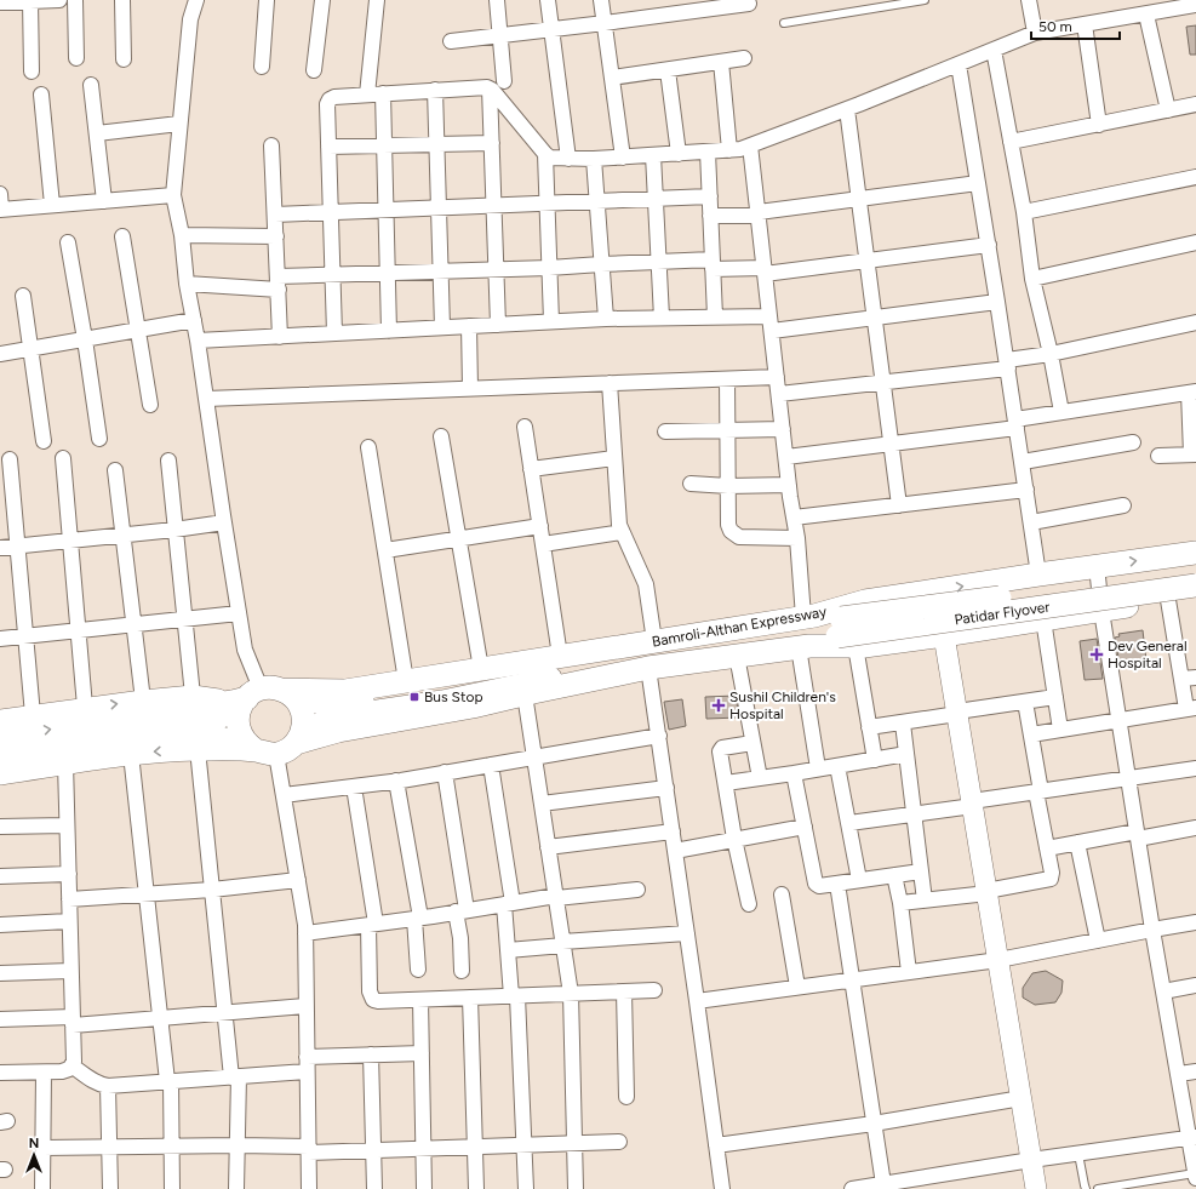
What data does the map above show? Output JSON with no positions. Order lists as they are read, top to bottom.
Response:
{
  "streets": {
    "main road": ["Patidar Flyover", "Bamroli-Althan Expressway"]
  },
  "crossings": [
    ["Patidar Flyover", "Bamroli-Althan Expressway"]
  ],
  "places": {
    "health": ["Dev General Hospital", "Sushil Children's Hospital"],
    "transit": ["Bus Stop"]
  },
  "scale_bar": "50 m",
  "north": "top"
}
